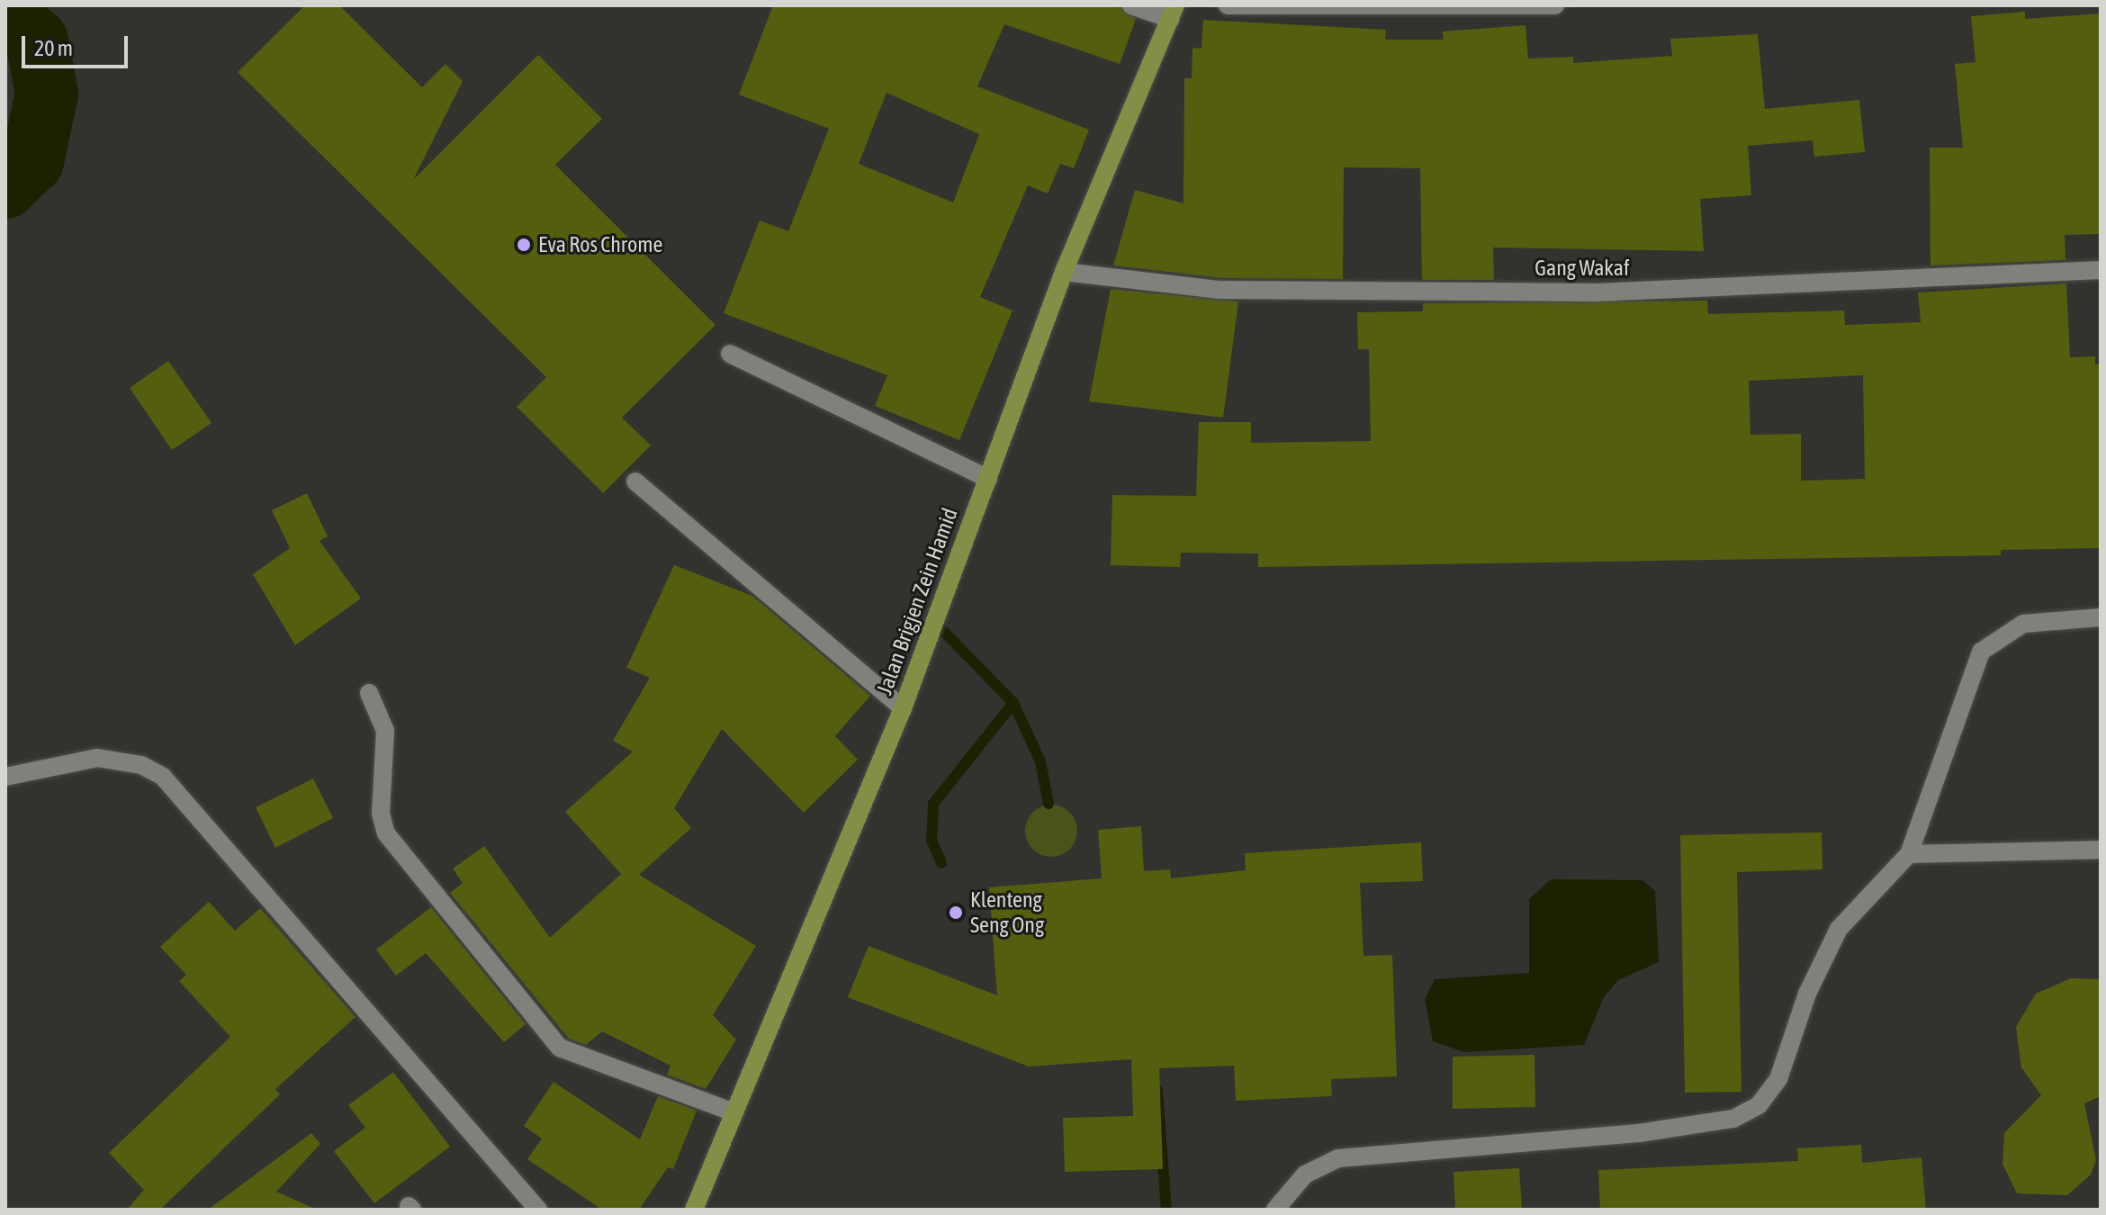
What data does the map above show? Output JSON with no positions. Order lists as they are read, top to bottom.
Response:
{
  "streets": {
    "main road": ["Jalan Brigjen Zein Hamid"],
    "street": ["Gang Wakaf"]
  },
  "crossings": [
    ["Gang Wakaf", "Jalan Brigjen Zein Hamid"]
  ],
  "places": ["Eva Ros Chrome", "Klenteng Seng Ong"],
  "scale_bar": "20 m"
}
